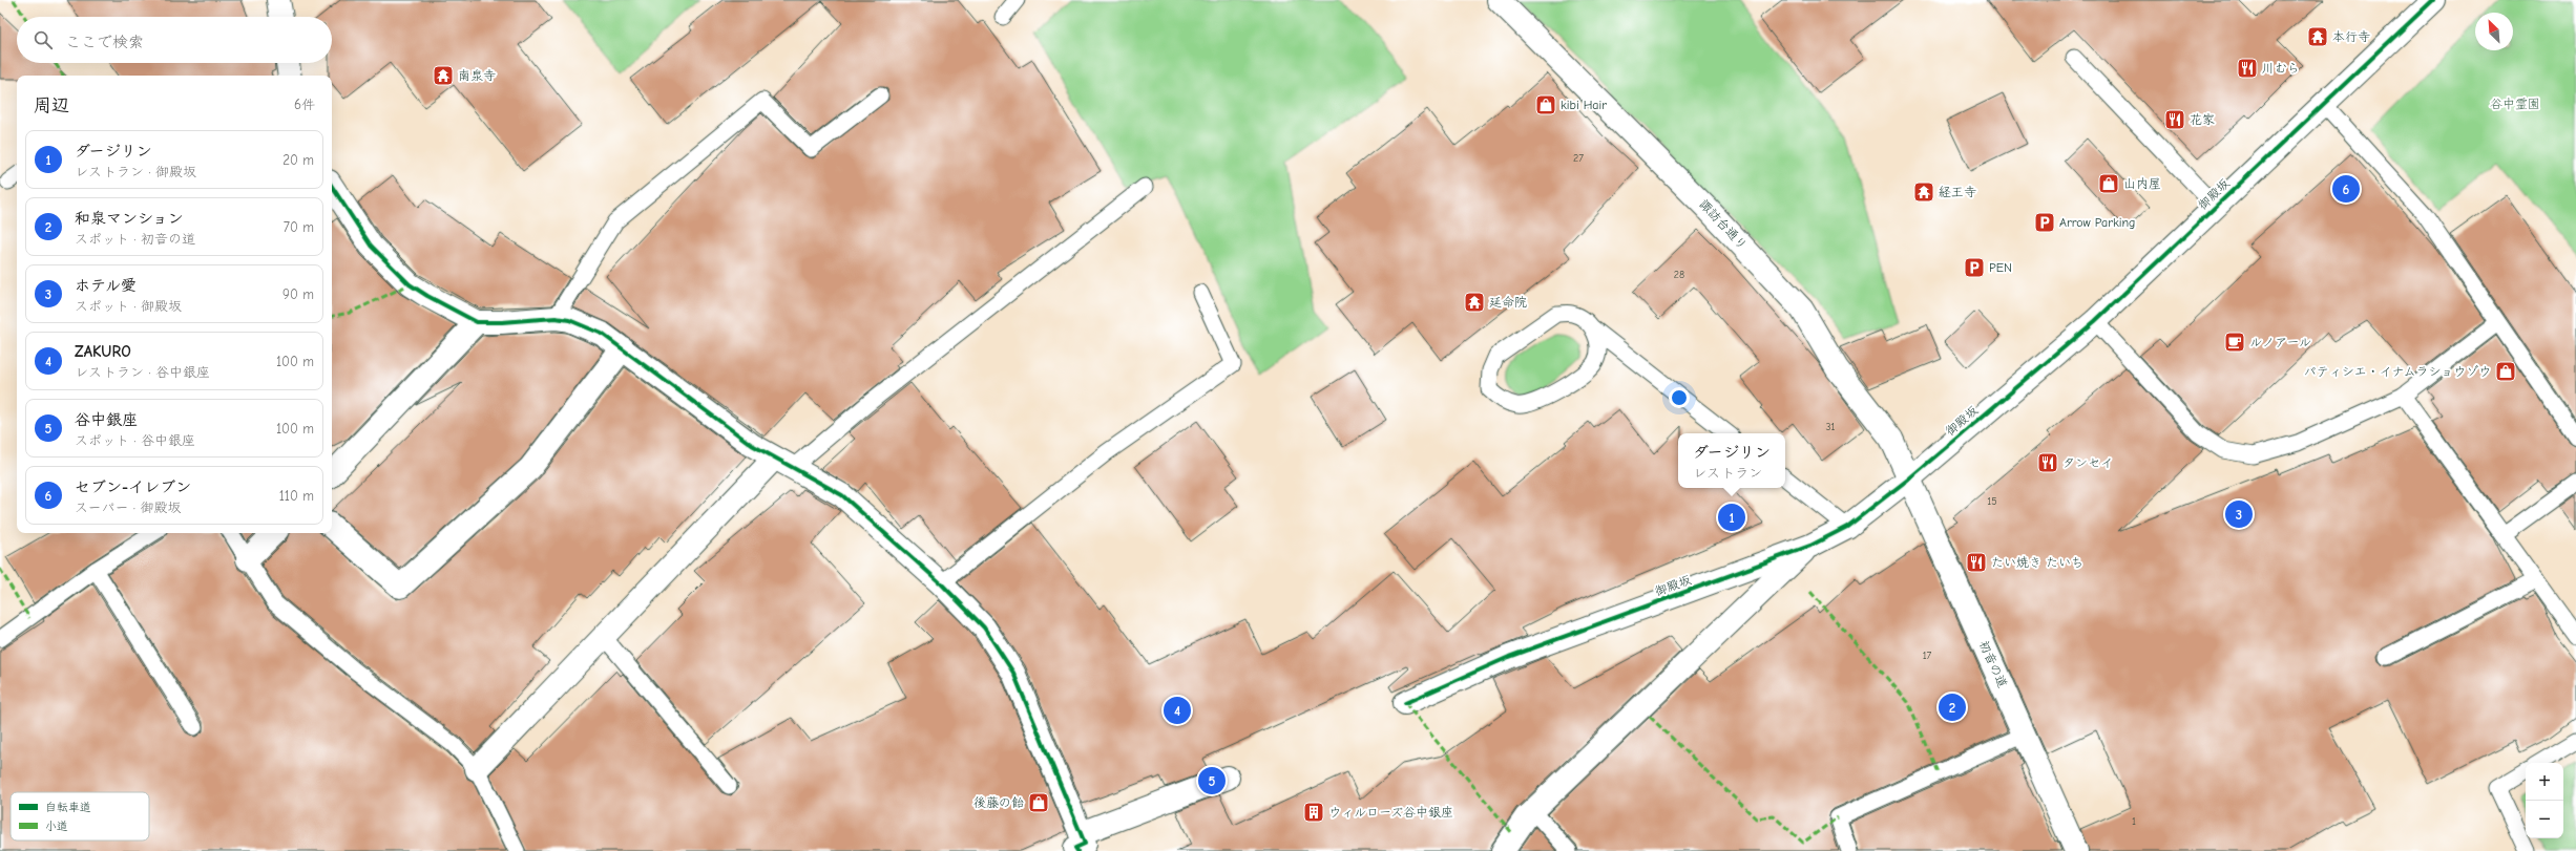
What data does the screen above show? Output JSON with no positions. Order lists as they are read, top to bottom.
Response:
{
  "streets": {
    "street": ["御殿坂", "諏訪台通り", "初音の道"]
  },
  "crossings": [
    ["御殿坂", "諏訪台通り"],
    ["御殿坂", "初音の道"],
    ["諏訪台通り", "初音の道"]
  ],
  "parks": ["谷中霊園"],
  "places": {
    "temple": [
      "本行寺",
      "南泉寺",
      "経王寺",
      "延命院"
    ],
    "restaurant": [
      "川むら",
      "花家",
      "タンセイ",
      "たい焼き たいち"
    ],
    "shop": [
      "kibi Hair",
      "山内屋",
      "パティシエ・イナムラショウゾウ",
      "後藤の飴"
    ],
    "parking": ["Arrow Parking", "PEN"],
    "cafe": ["ルノアール"],
    "building": ["ウィルローズ谷中銀座"]
  },
  "house_numbers": [
    "27",
    "28",
    "31",
    "15",
    "17",
    "1"
  ],
  "legend": ["自転車道", "小道"],
  "north": "top left",
  "page": {
    "search": "ここで検索",
    "heading": ["周辺", "6件"],
    "list": [
      {
        "mark": "1",
        "name": "ダージリン",
        "note": "レストラン · 御殿坂",
        "value": "20 m"
      },
      {
        "mark": "2",
        "name": "和泉マンション",
        "note": "スポット · 初音の道",
        "value": "70 m"
      },
      {
        "mark": "3",
        "name": "ホテル愛",
        "note": "スポット · 御殿坂",
        "value": "90 m"
      },
      {
        "mark": "4",
        "name": "ZAKURO",
        "note": "レストラン · 谷中銀座",
        "value": "100 m"
      },
      {
        "mark": "5",
        "name": "谷中銀座",
        "note": "スポット · 谷中銀座",
        "value": "100 m"
      },
      {
        "mark": "6",
        "name": "セブン-イレブン",
        "note": "スーパー · 御殿坂",
        "value": "110 m"
      }
    ],
    "pins": [
      "6",
      "3",
      "1",
      "2",
      "4",
      "5"
    ],
    "popup": ["ダージリン", "レストラン"],
    "map_buttons": ["+", "−"]
  }
}
